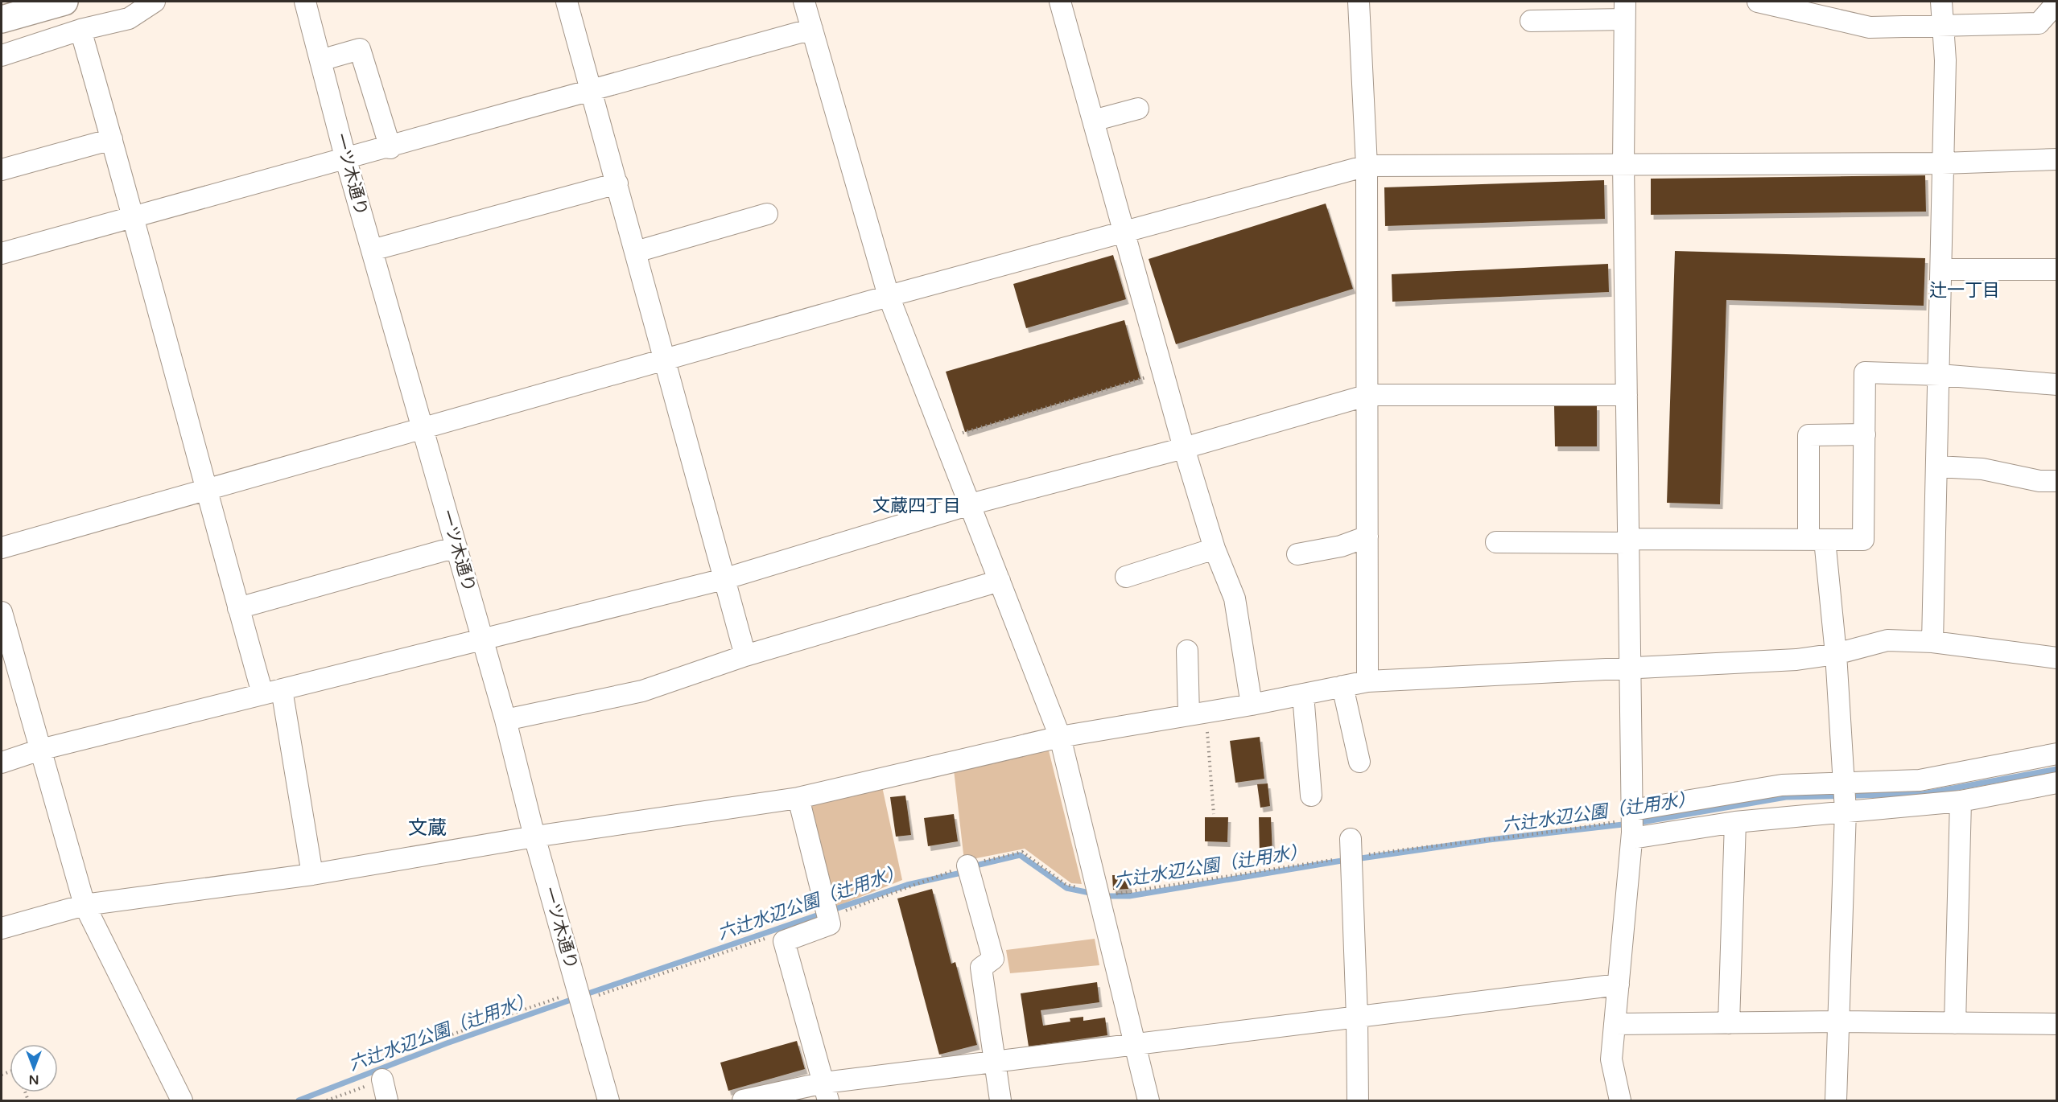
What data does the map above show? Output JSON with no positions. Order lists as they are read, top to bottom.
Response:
{
  "streets": {
    "street": ["一ツ木通り"]
  },
  "districts": ["辻一丁目", "文蔵四丁目", "文蔵"],
  "water": ["六辻水辺公園（辻用水）"],
  "north": "bottom"
}
